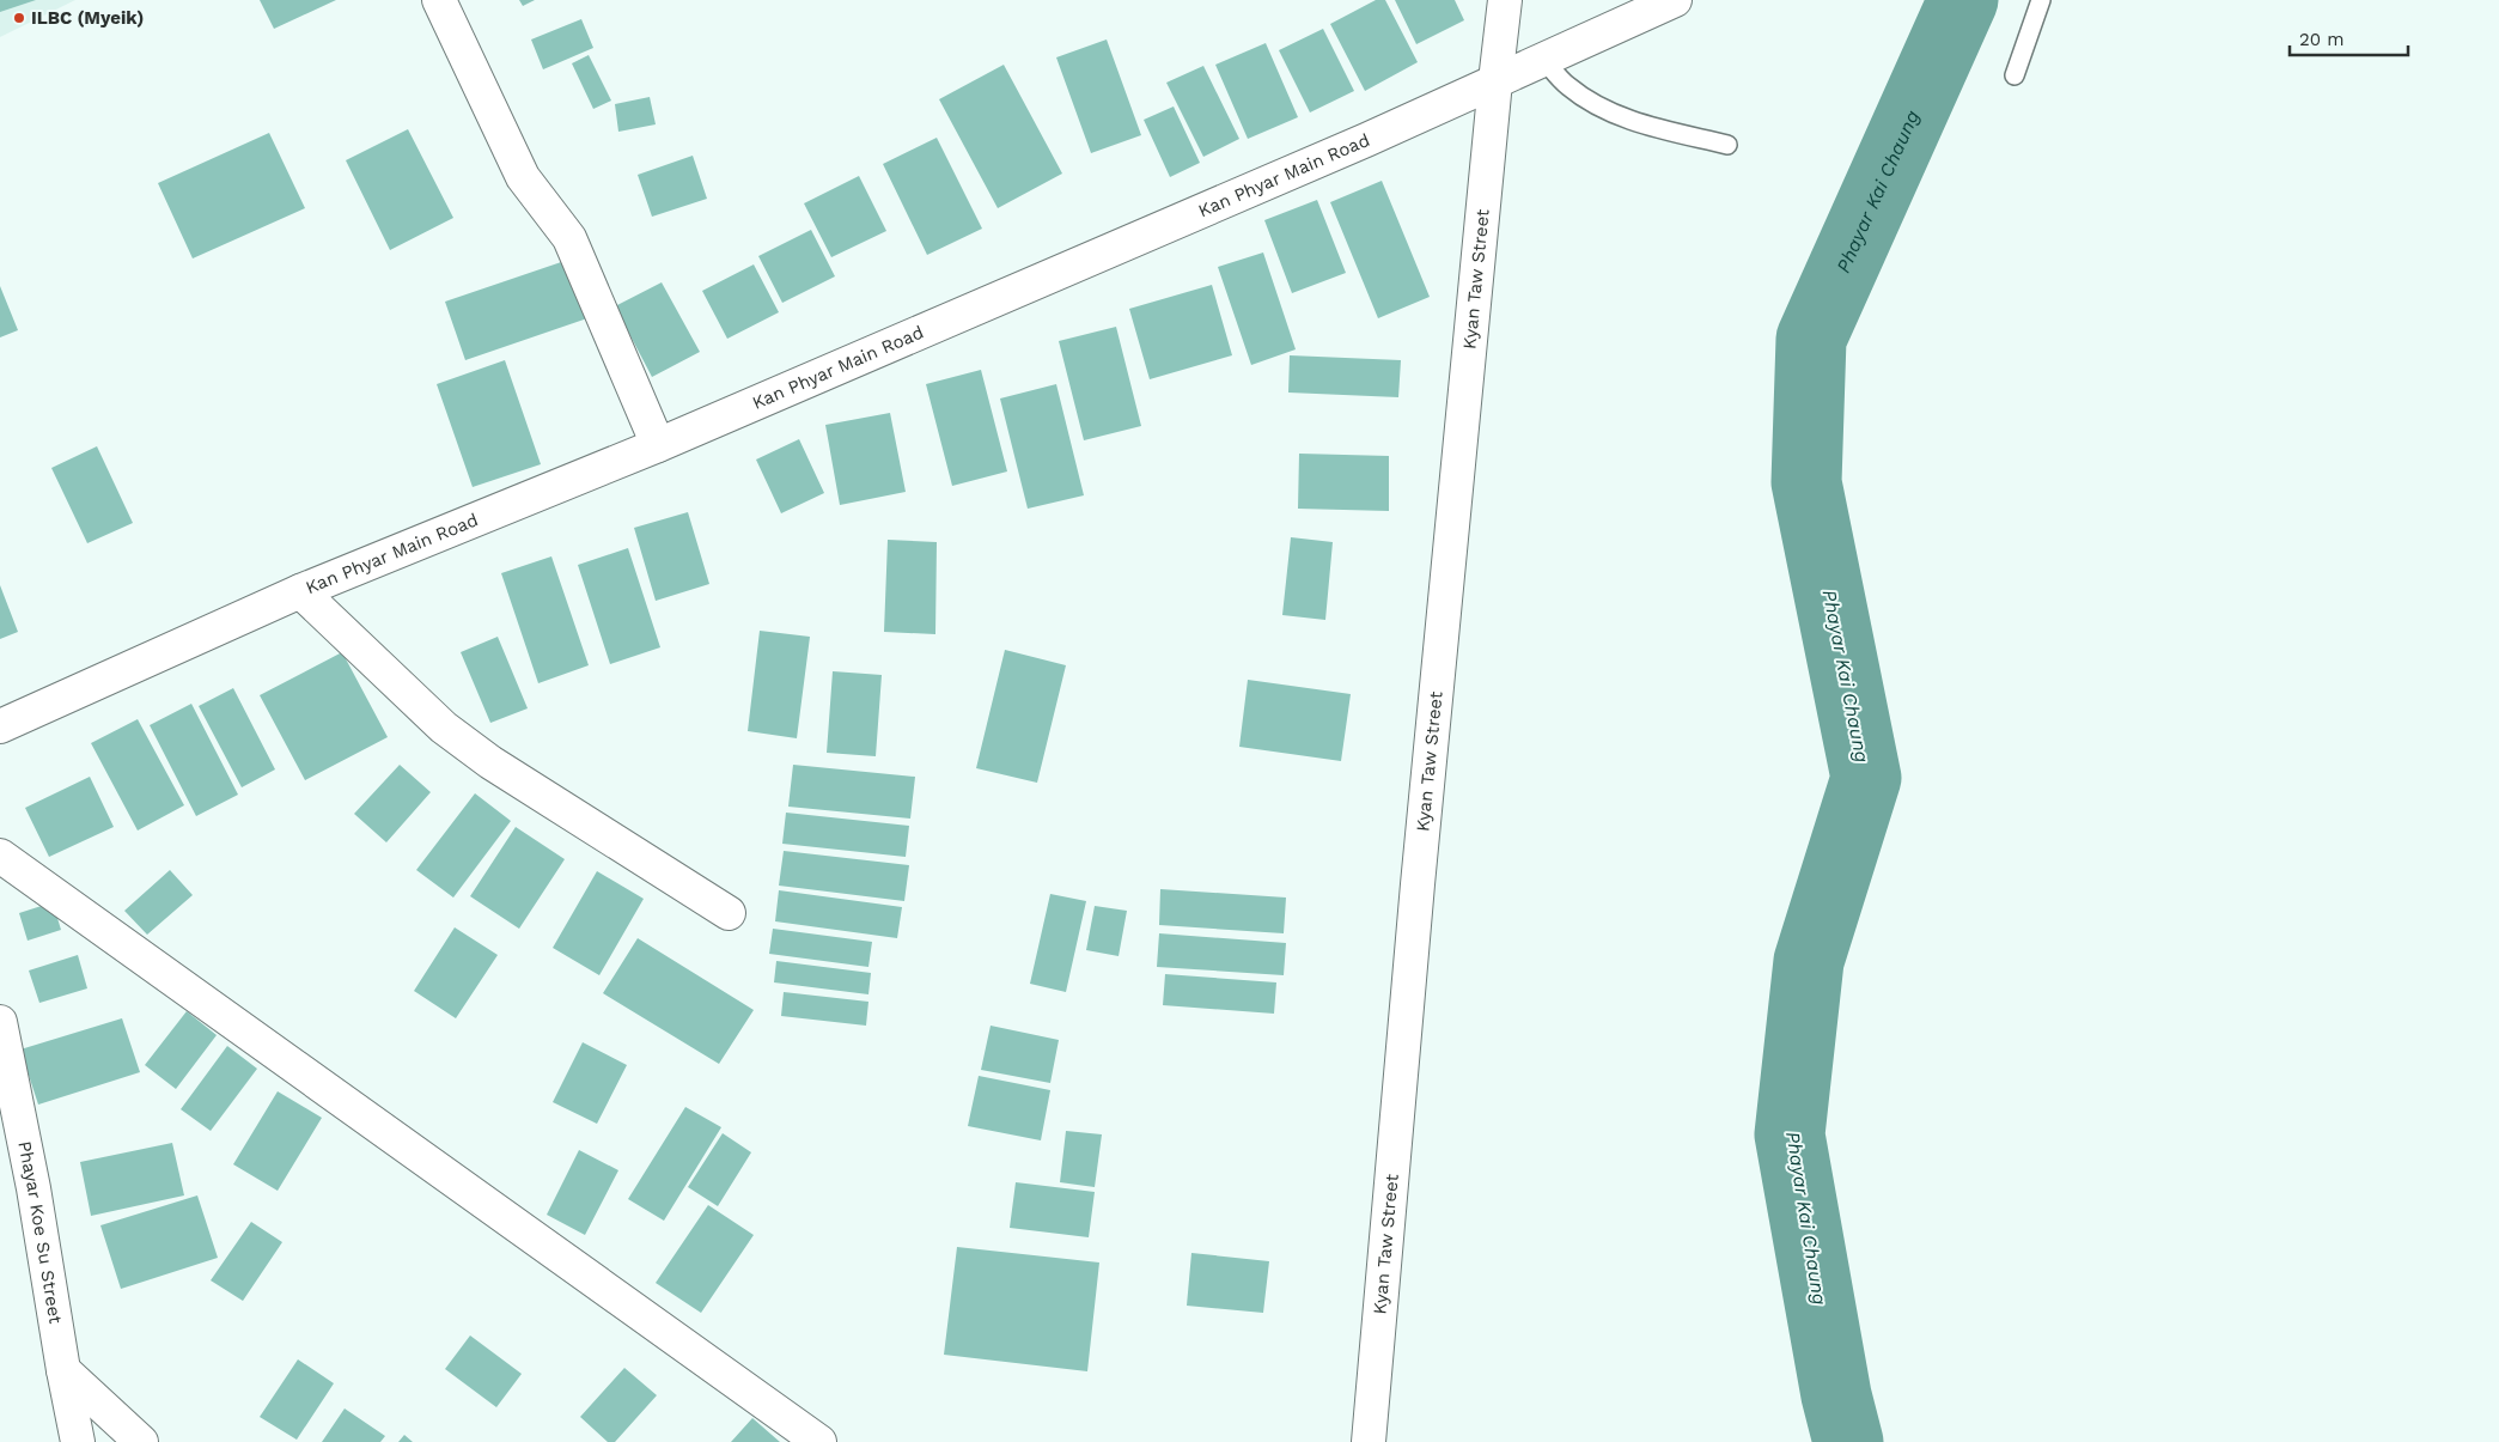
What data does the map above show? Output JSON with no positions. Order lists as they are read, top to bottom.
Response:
{
  "streets": {
    "street": ["Kan Phyar Main Road", "Kyan Taw Street", "Phayar Koe Su Street"]
  },
  "crossings": [
    ["Kan Phyar Main Road", "Kyan Taw Street"]
  ],
  "water": ["Phayar Kai Chaung"],
  "places": ["ILBC (Myeik)"],
  "scale_bar": "20 m"
}
